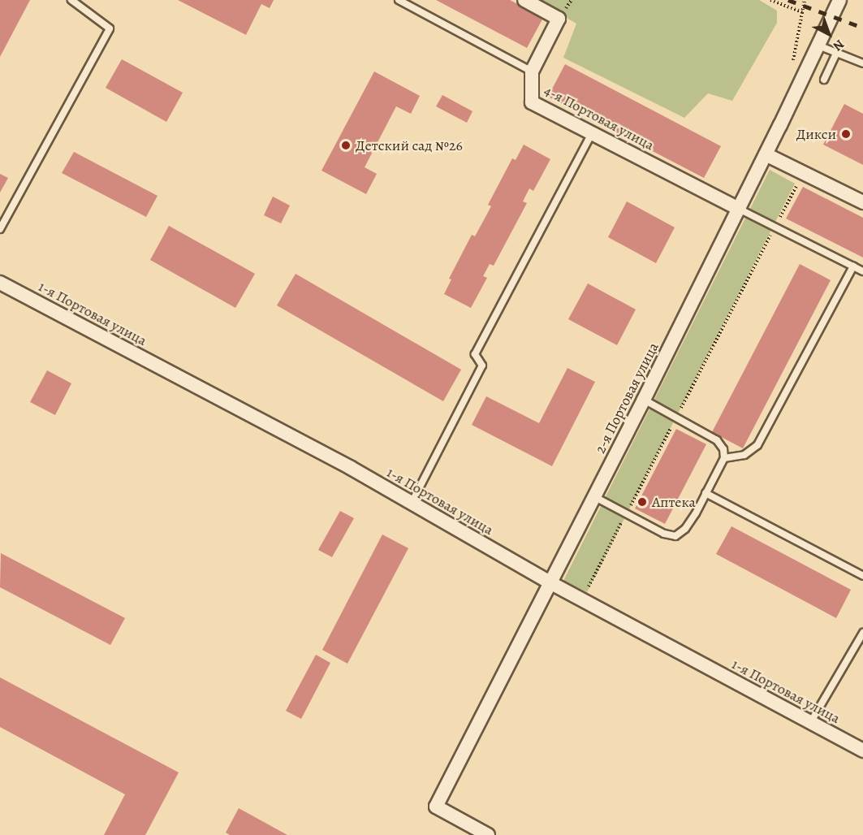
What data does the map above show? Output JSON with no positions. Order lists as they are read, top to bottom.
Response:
{
  "streets": {
    "street": ["4-я Портовая улица", "1-я Портовая улица", "2-я Портовая улица"]
  },
  "crossings": [
    ["4-я Портовая улица", "2-я Портовая улица"],
    ["1-я Портовая улица", "2-я Портовая улица"]
  ],
  "places": ["Дикси", "Детский сад №26", "Аптека"],
  "north": "bottom right"
}
